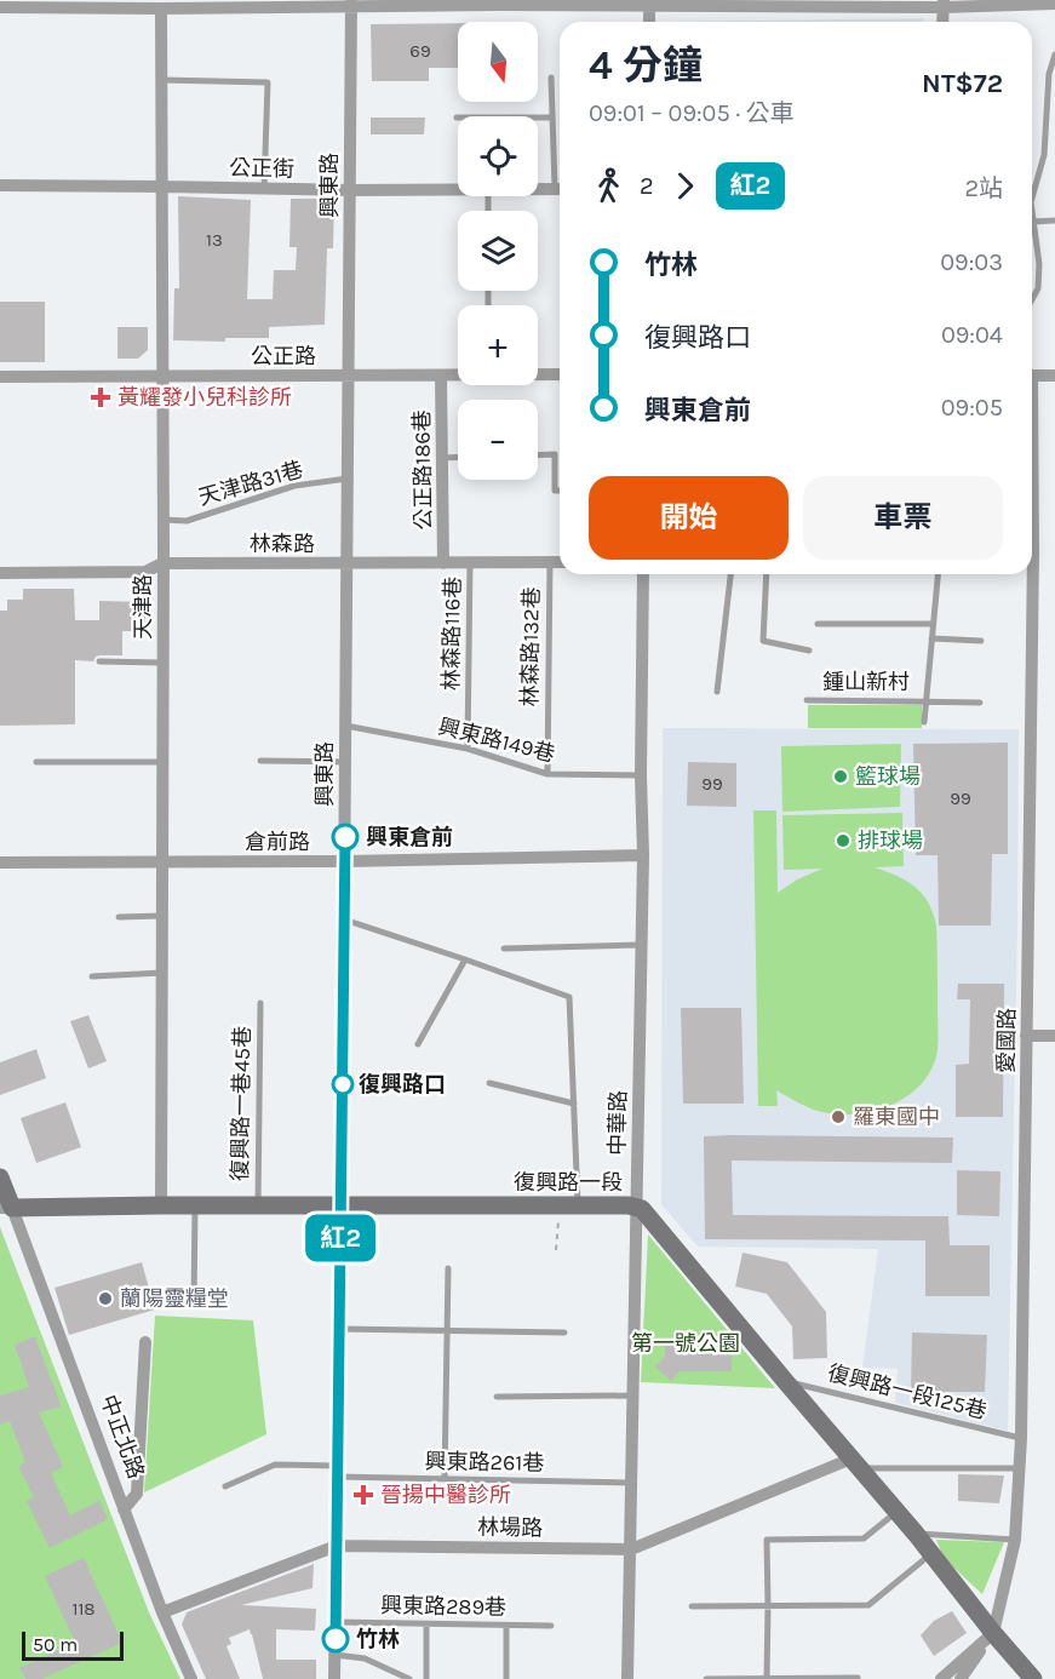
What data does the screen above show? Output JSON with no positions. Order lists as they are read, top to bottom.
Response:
{
  "streets": {
    "main road": ["復興路一段", "中正北路"],
    "street": [
      "公正街",
      "興東路",
      "公正路",
      "公正路186巷",
      "林森路",
      "天津路",
      "倉前路",
      "愛國路",
      "中華路",
      "林場路"
    ],
    "lane": [
      "天津路31巷",
      "林森路116巷",
      "林森路132巷",
      "鍾山新村",
      "興東路149巷",
      "復興路一巷45巷",
      "復興路一段125巷",
      "興東路261巷",
      "興東路289巷"
    ]
  },
  "crossings": [
    ["公正街", "興東路"],
    ["公正街", "天津路"],
    ["興東路", "公正路"],
    ["興東路", "天津路31巷"],
    ["興東路", "林森路"],
    ["興東路", "興東路149巷"],
    ["興東路", "倉前路"],
    ["興東路", "復興路一段"],
    ["興東路", "興東路261巷"],
    ["興東路", "林場路"],
    ["興東路", "興東路289巷"],
    ["公正路", "公正路186巷"],
    ["公正路", "天津路"],
    ["公正路186巷", "林森路"],
    ["天津路31巷", "天津路"],
    ["林森路", "天津路"],
    ["林森路", "林森路116巷"],
    ["林森路", "林森路132巷"],
    ["天津路", "倉前路"],
    ["天津路", "復興路一段"],
    ["林森路116巷", "興東路149巷"],
    ["林森路132巷", "興東路149巷"],
    ["興東路149巷", "中華路"],
    ["倉前路", "中華路"],
    ["愛國路", "復興路一段"],
    ["愛國路", "復興路一段125巷"],
    ["復興路一巷45巷", "復興路一段"],
    ["中華路", "復興路一段"],
    ["中華路", "興東路261巷"],
    ["中華路", "林場路"],
    ["復興路一段", "復興路一段125巷"],
    ["復興路一段", "中正北路"],
    ["復興路一段", "林場路"],
    ["中正北路", "林場路"]
  ],
  "parks": ["第一號公園"],
  "places": {
    "health": ["黃耀發小兒科診所", "晉揚中醫診所"],
    "other": [
      "籃球場",
      "興東倉前",
      "排球場",
      "復興路口",
      "羅東國中",
      "蘭陽靈糧堂",
      "竹林"
    ]
  },
  "lines": ["bus line 紅2"],
  "house_numbers": [
    "69",
    "13",
    "99",
    "99",
    "118"
  ],
  "scale_bar": "50 m",
  "north": "bottom",
  "page": {
    "on_map": "紅2",
    "map_buttons": ["+", "−"],
    "heading": ["4 分鐘", "09:01 – 09:05 · 公車", "NT$72"],
    "legs": ["2", "紅2", "2站"],
    "list": [
      {
        "name": "竹林",
        "value": "09:03"
      },
      {
        "name": "復興路口",
        "value": "09:04"
      },
      {
        "name": "興東倉前",
        "value": "09:05"
      }
    ],
    "buttons": ["開始", "車票"],
    "scale": "50 m"
  }
}
